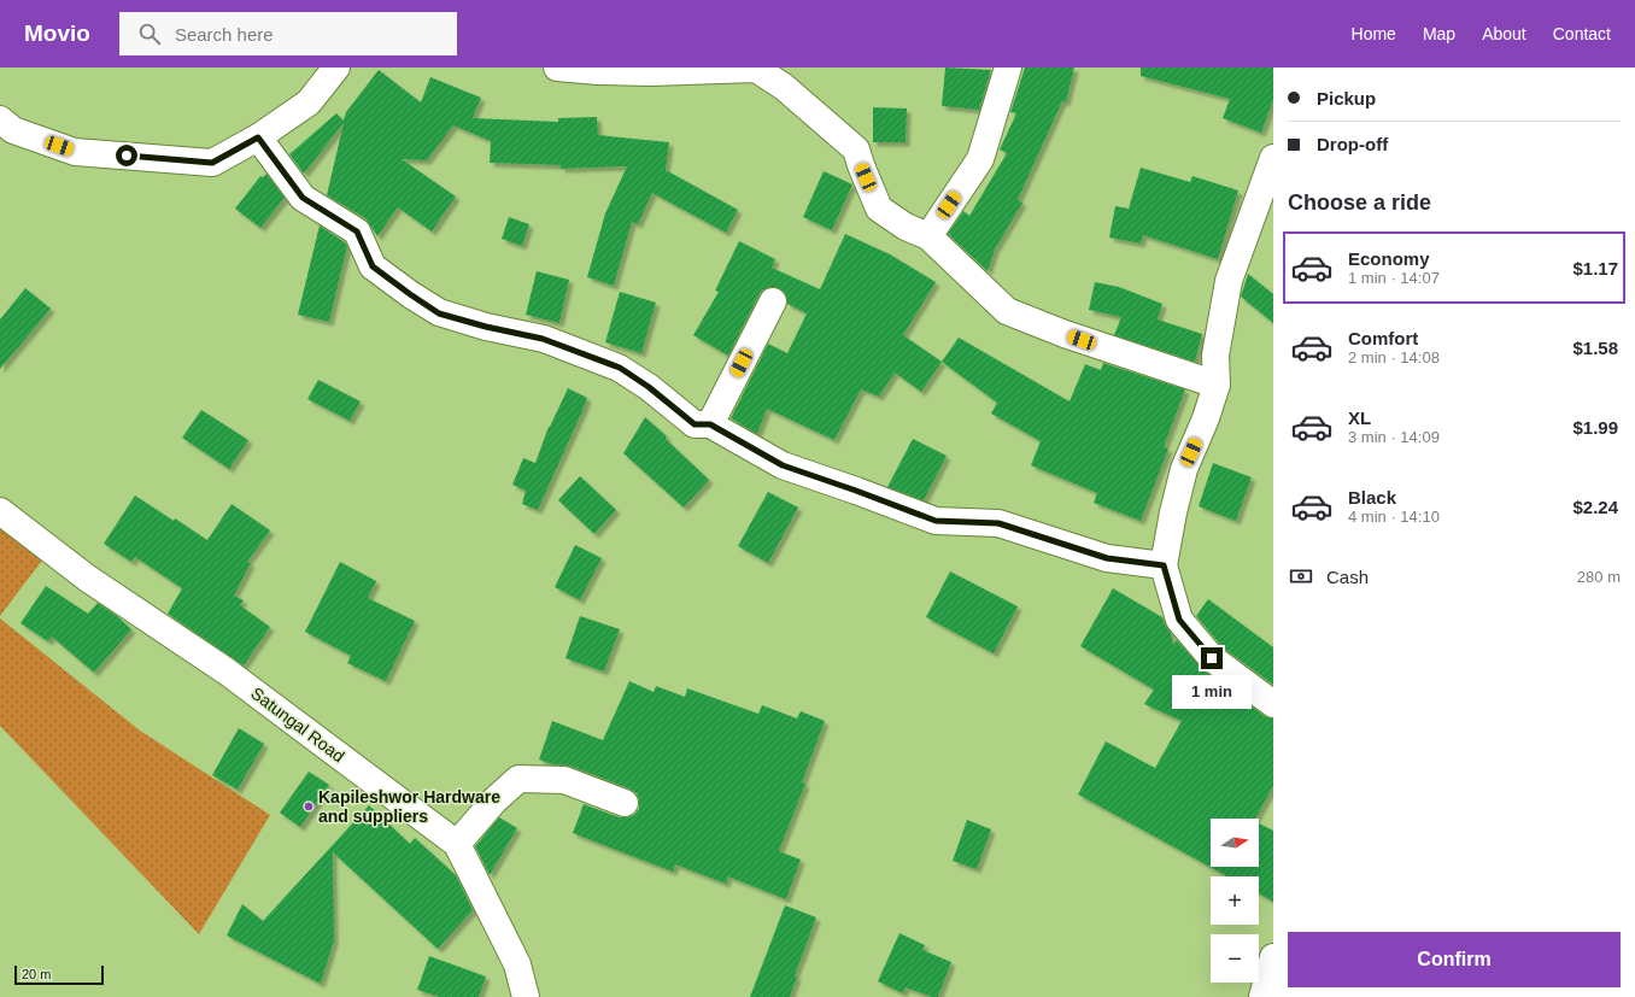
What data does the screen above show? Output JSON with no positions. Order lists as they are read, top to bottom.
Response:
{
  "streets": {
    "street": ["Satungal Road"]
  },
  "places": ["Kapileshwor Hardware and suppliers"],
  "scale_bar": "20 m",
  "north": "right",
  "page": {
    "header": "Movio",
    "search": "Search here",
    "nav": [
      "Home",
      "Map",
      "About",
      "Contact"
    ],
    "banner": ["Pickup", "Drop-off"],
    "heading": "Choose a ride",
    "list": [
      {
        "name": "Economy",
        "note": "1 min · 14:07",
        "value": "$1.17"
      },
      {
        "name": "Comfort",
        "note": "2 min · 14:08",
        "value": "$1.58"
      },
      {
        "name": "XL",
        "note": "3 min · 14:09",
        "value": "$1.99"
      },
      {
        "name": "Black",
        "note": "4 min · 14:10",
        "value": "$2.24"
      }
    ],
    "pay": ["Cash", "280 m"],
    "bubble": "1 min",
    "map_buttons": ["+", "−"],
    "buttons": "Confirm",
    "scale": "20 m"
  }
}
